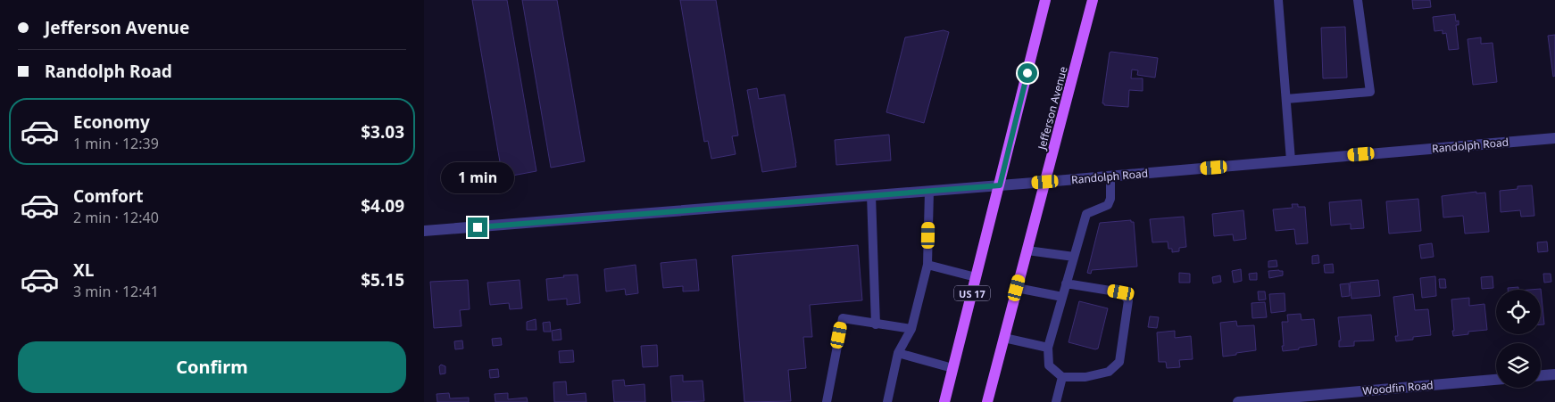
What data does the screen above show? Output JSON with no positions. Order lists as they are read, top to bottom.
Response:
{
  "streets": {
    "main road": ["Jefferson Avenue", "US 17"],
    "street": ["Randolph Road", "Woodfin Road"]
  },
  "crossings": [
    ["Jefferson Avenue", "Randolph Road"],
    ["Randolph Road", "US 17"]
  ],
  "page": {
    "banner": ["Jefferson Avenue", "Randolph Road"],
    "list": [
      {
        "name": "Economy",
        "note": "1 min · 12:39",
        "value": "$3.03"
      },
      {
        "name": "Comfort",
        "note": "2 min · 12:40",
        "value": "$4.09"
      },
      {
        "name": "XL",
        "note": "3 min · 12:41",
        "value": "$5.15"
      }
    ],
    "bubble": "1 min",
    "buttons": "Confirm"
  }
}
